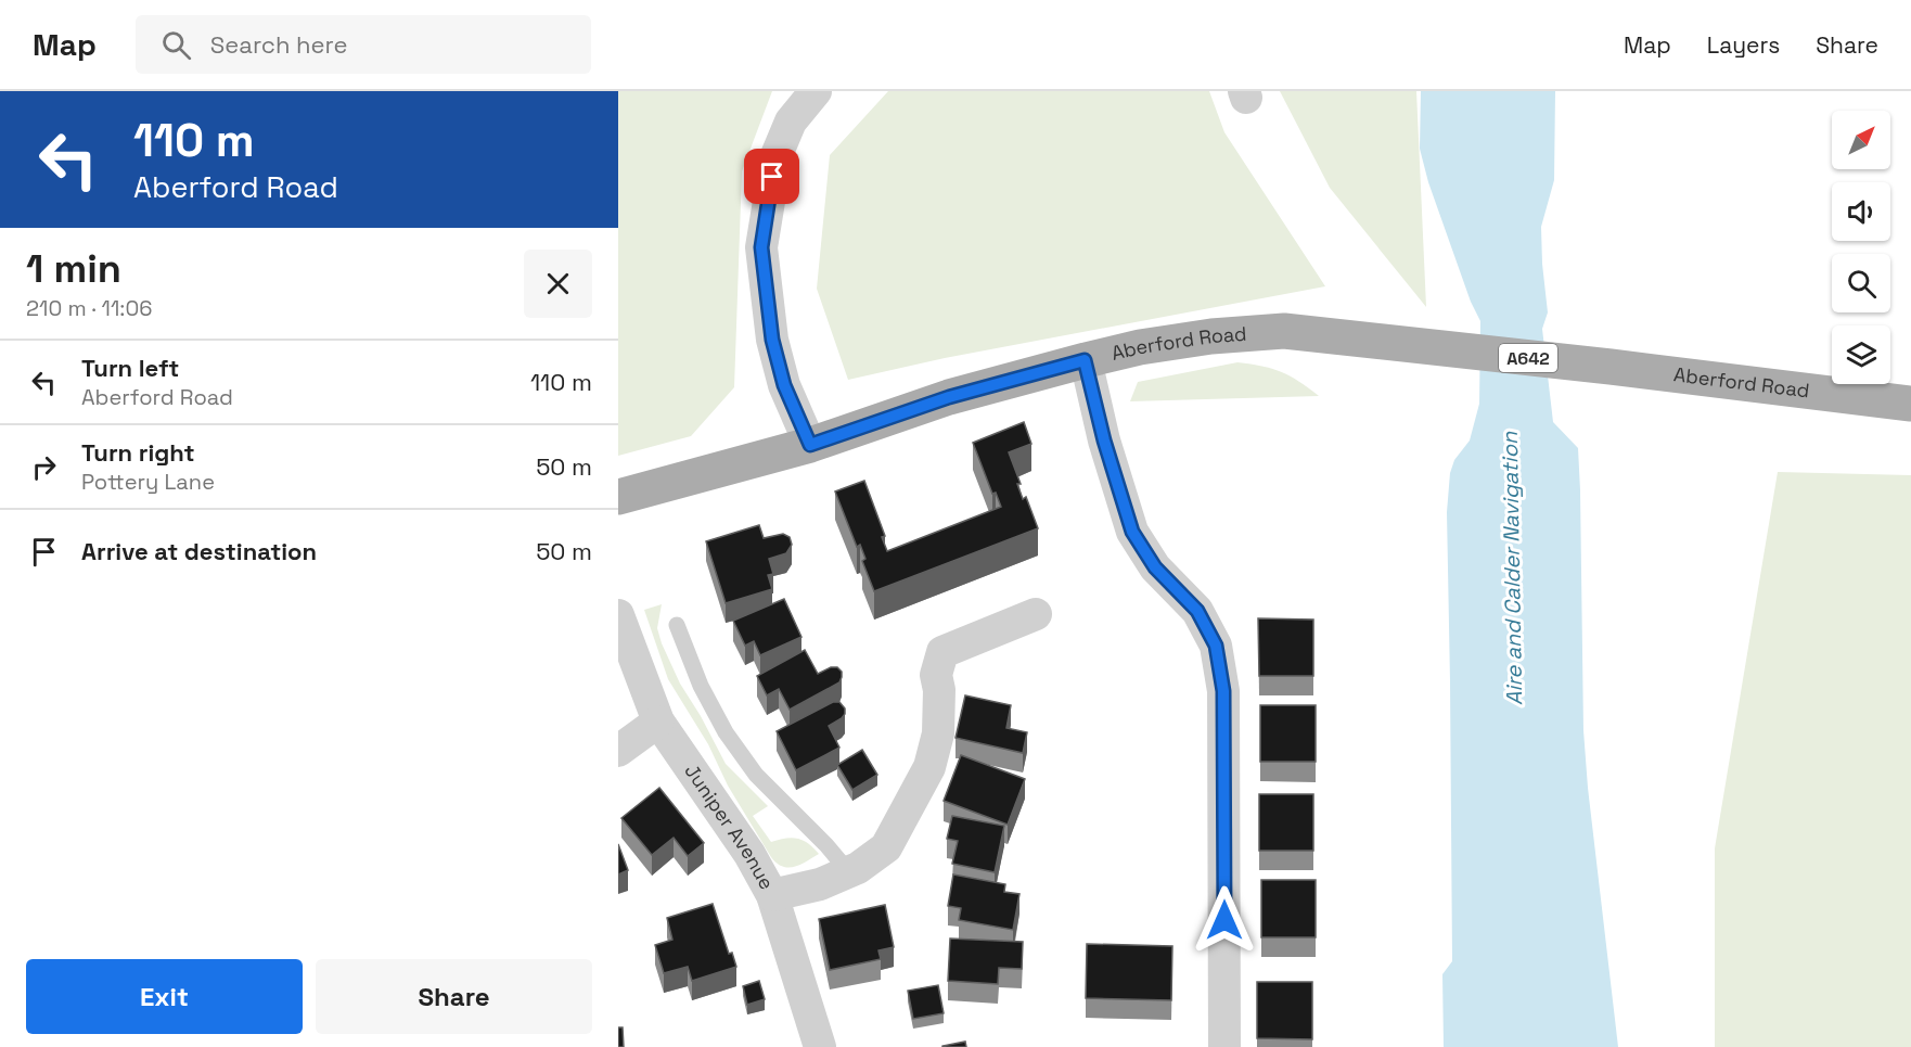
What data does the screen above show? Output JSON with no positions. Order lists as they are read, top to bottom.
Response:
{
  "streets": {
    "main road": ["Aberford Road", "A642"],
    "street": ["Juniper Avenue"]
  },
  "water": ["Aire and Calder Navigation"],
  "north": "top right",
  "page": {
    "header": "Map",
    "search": "Search here",
    "nav": ["Map", "Layers", "Share"],
    "turn": ["110 m", "Aberford Road"],
    "heading": ["1 min", "210 m · 11:06"],
    "list": [
      {
        "name": "Turn left",
        "note": "Aberford Road",
        "value": "110 m"
      },
      {
        "name": "Turn right",
        "note": "Pottery Lane",
        "value": "50 m"
      },
      {
        "name": "Arrive at destination",
        "value": "50 m"
      }
    ],
    "buttons": ["Exit", "Share"]
  }
}
